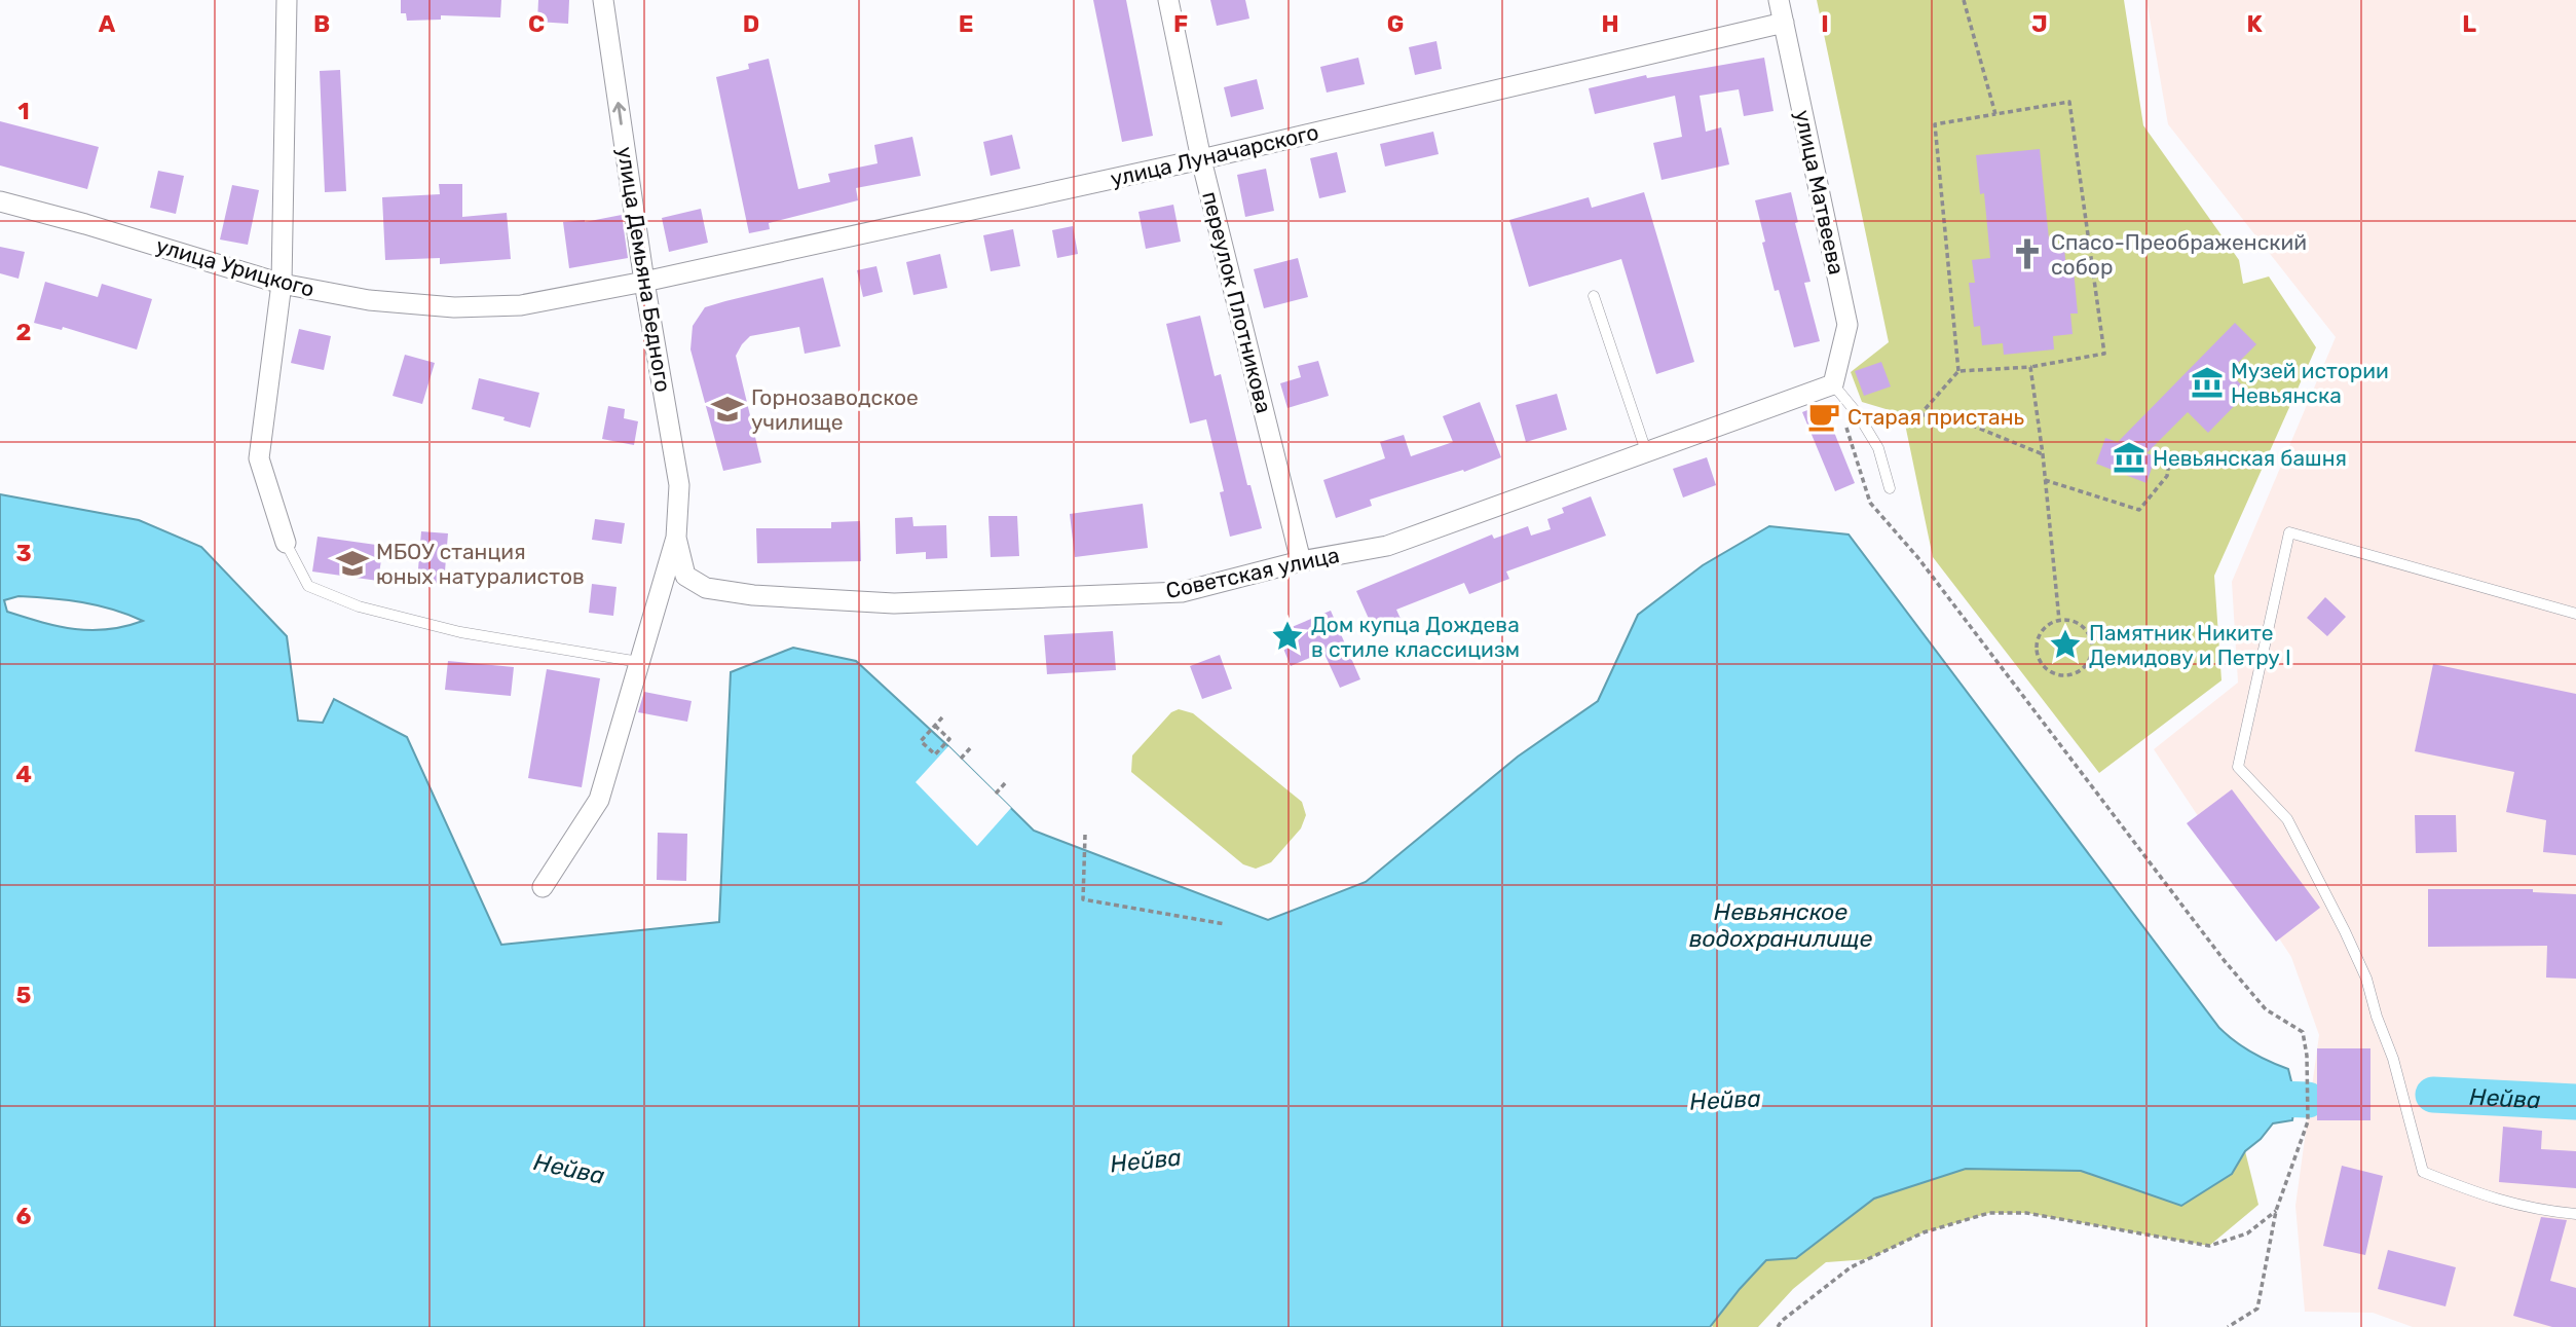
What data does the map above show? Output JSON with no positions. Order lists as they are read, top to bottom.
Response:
{
  "streets": {
    "street": [
      "улица Луначарского",
      "улица Матвеева",
      "улица Урицкого",
      "улица Демьяна Бедного",
      "переулок Плотникова",
      "Советская улица"
    ]
  },
  "crossings": [
    ["улица Луначарского", "улица Матвеева"],
    ["улица Луначарского", "улица Урицкого"],
    ["улица Луначарского", "улица Демьяна Бедного"],
    ["улица Луначарского", "переулок Плотникова"],
    ["улица Матвеева", "Советская улица"],
    ["улица Урицкого", "улица Демьяна Бедного"],
    ["улица Демьяна Бедного", "Советская улица"],
    ["переулок Плотникова", "Советская улица"]
  ],
  "one_way": ["улица Демьяна Бедного"],
  "water": ["Невьянское водохранилище", "Нейва"],
  "places": {
    "church": ["Спасо-Преображенский собор"],
    "museum": ["Музей истории Невьянска", "Невьянская башня"],
    "school or university": ["Горнозаводское училище", "МБОУ станция юных натуралистов"],
    "cafe": ["Старая пристань"],
    "place": ["Дом купца Дождева в стиле классицизм", "Памятник Никите Демидову и Петру I"]
  },
  "grid": {
    "columns": [
      "A",
      "B",
      "C",
      "D",
      "E",
      "F",
      "G",
      "H",
      "I",
      "J",
      "K",
      "L"
    ],
    "rows": [
      "1",
      "2",
      "3",
      "4",
      "5",
      "6"
    ]
  }
}
